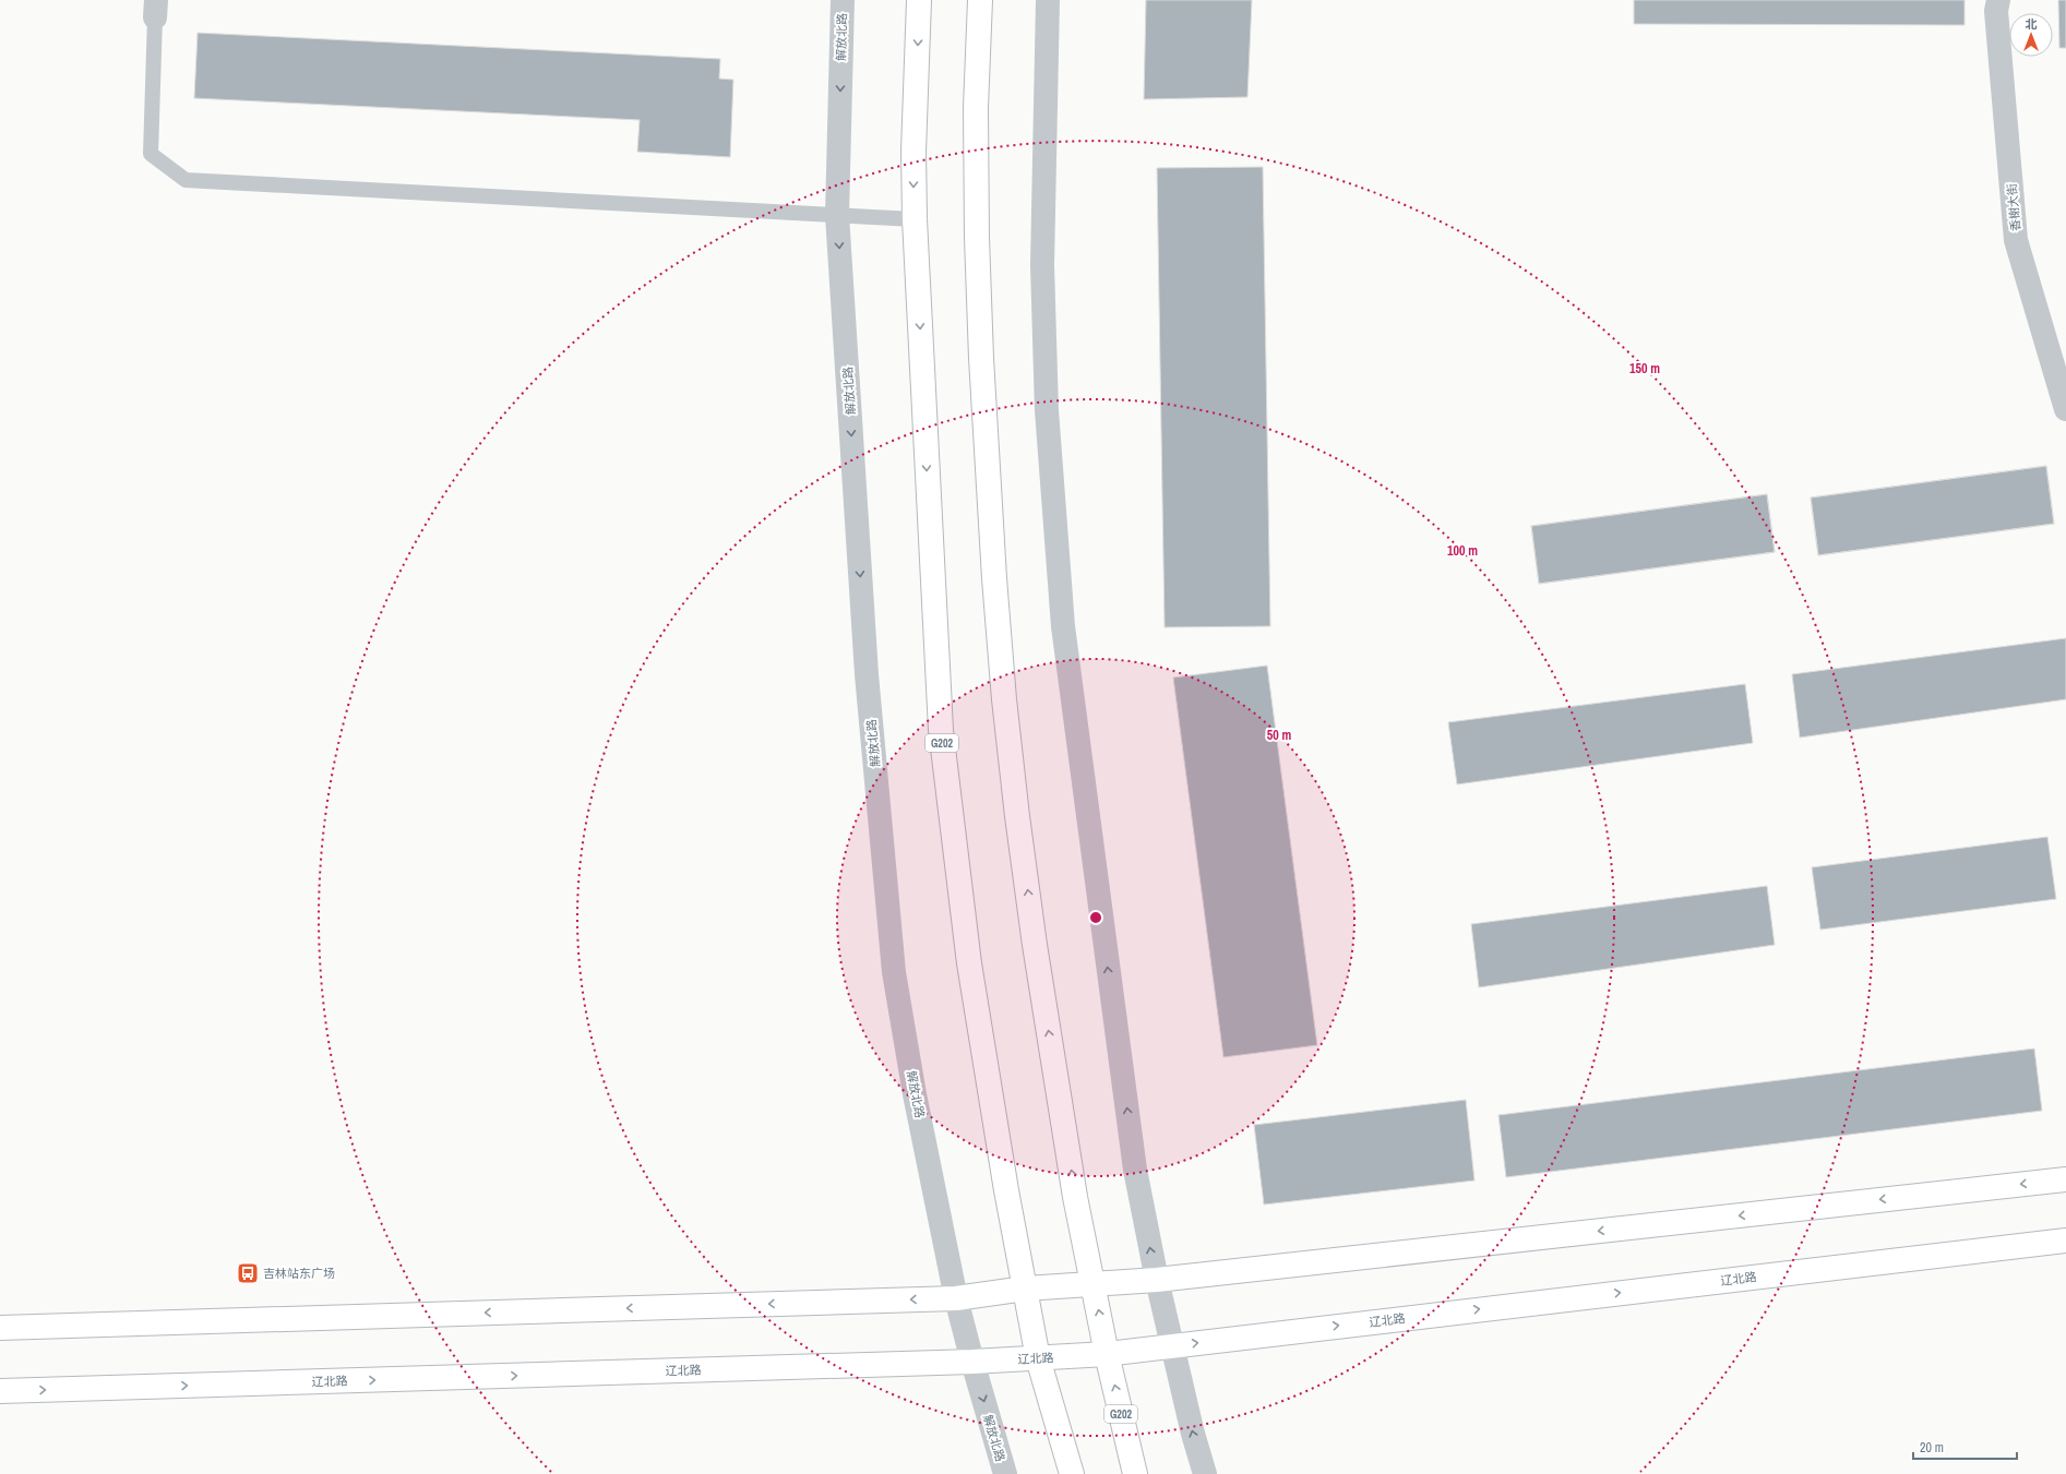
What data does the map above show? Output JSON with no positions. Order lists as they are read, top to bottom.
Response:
{
  "streets": {
    "main road": ["G202", "辽北路"],
    "street": ["解放北路", "香榭大街"]
  },
  "crossings": [
    ["解放北路", "辽北路"],
    ["G202", "辽北路"]
  ],
  "places": {
    "bus stop": ["吉林站东广场"]
  },
  "scale_bar": "20 m",
  "north": "top",
  "rings": ["150 m", "100 m", "50 m"]
}
